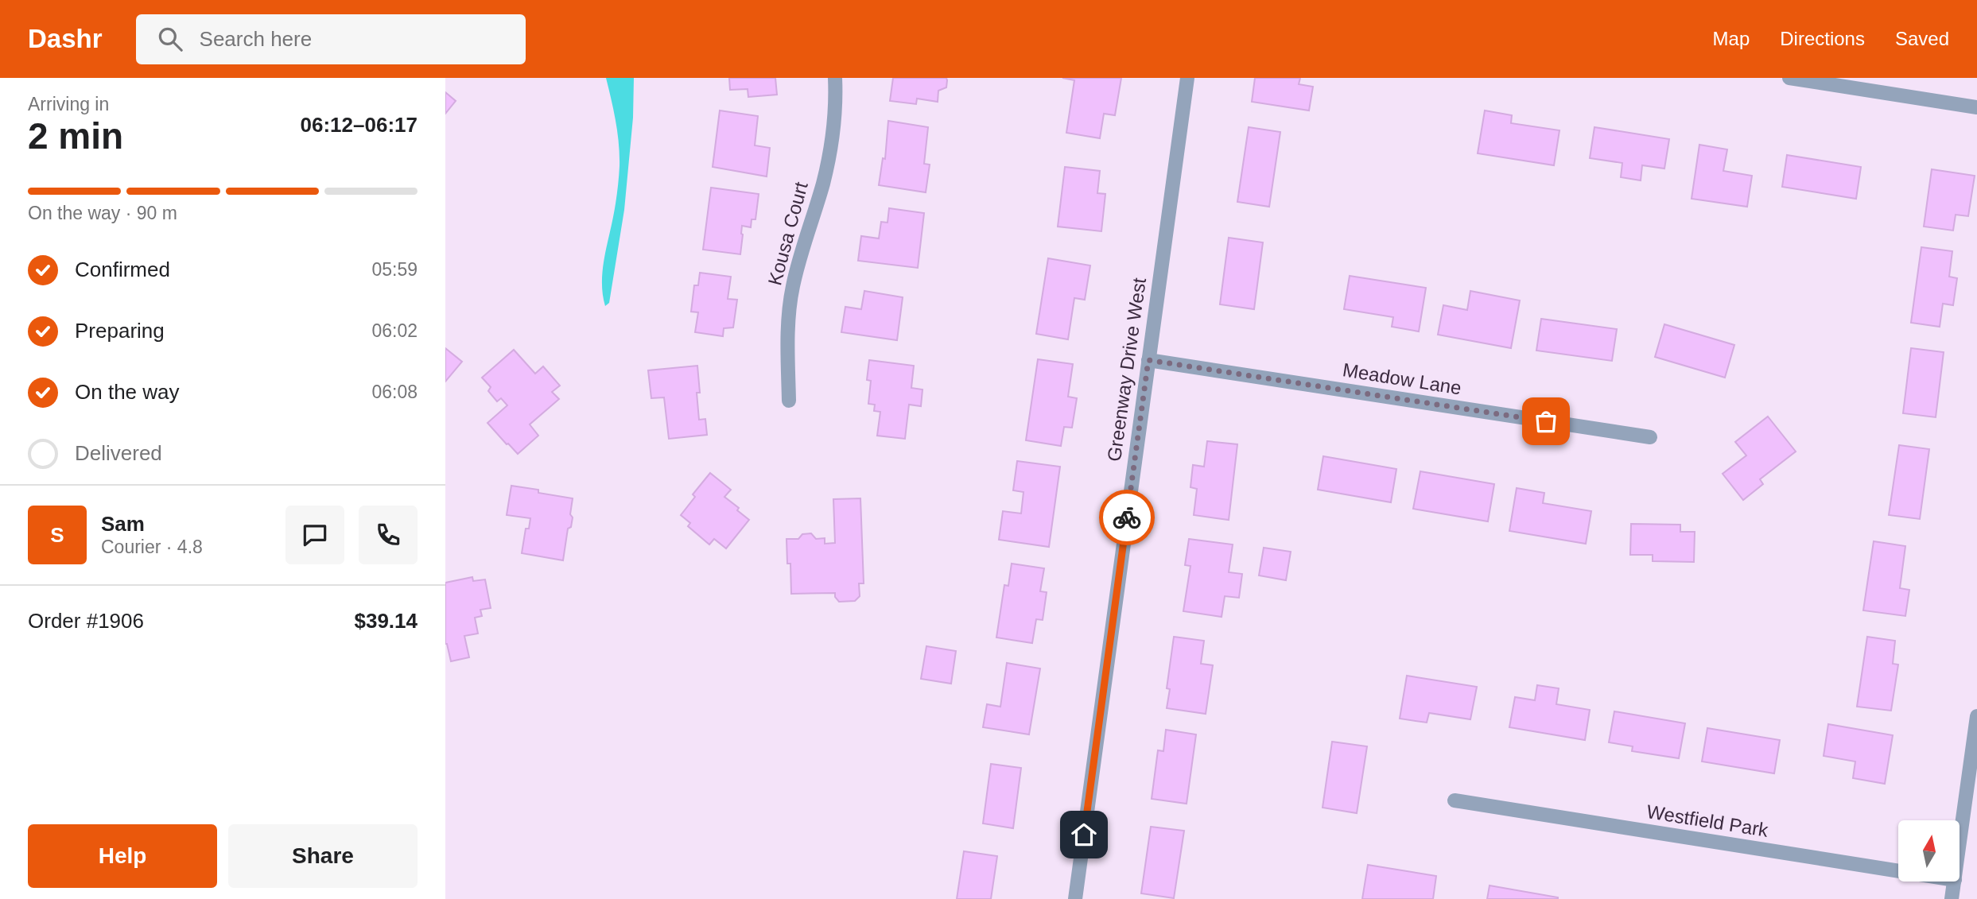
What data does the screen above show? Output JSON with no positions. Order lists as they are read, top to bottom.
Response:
{
  "streets": {
    "street": [
      "Kousa Court",
      "Greenway Drive West",
      "Meadow Lane",
      "Westfield Park"
    ]
  },
  "crossings": [
    ["Greenway Drive West", "Meadow Lane"]
  ],
  "north": "top",
  "page": {
    "header": "Dashr",
    "search": "Search here",
    "nav": ["Map", "Directions", "Saved"],
    "heading": ["2 min", "Arriving in", "06:12–06:17"],
    "panel": [
      "Sam",
      "Courier · 4.8",
      "Order #1906",
      "$39.14"
    ],
    "bar": "On the way · 90 m",
    "list": [
      ["Confirmed", "05:59"],
      ["Preparing", "06:02"],
      ["On the way", "06:08"],
      "Delivered"
    ],
    "round": "S",
    "buttons": ["Help", "Share"]
  }
}
